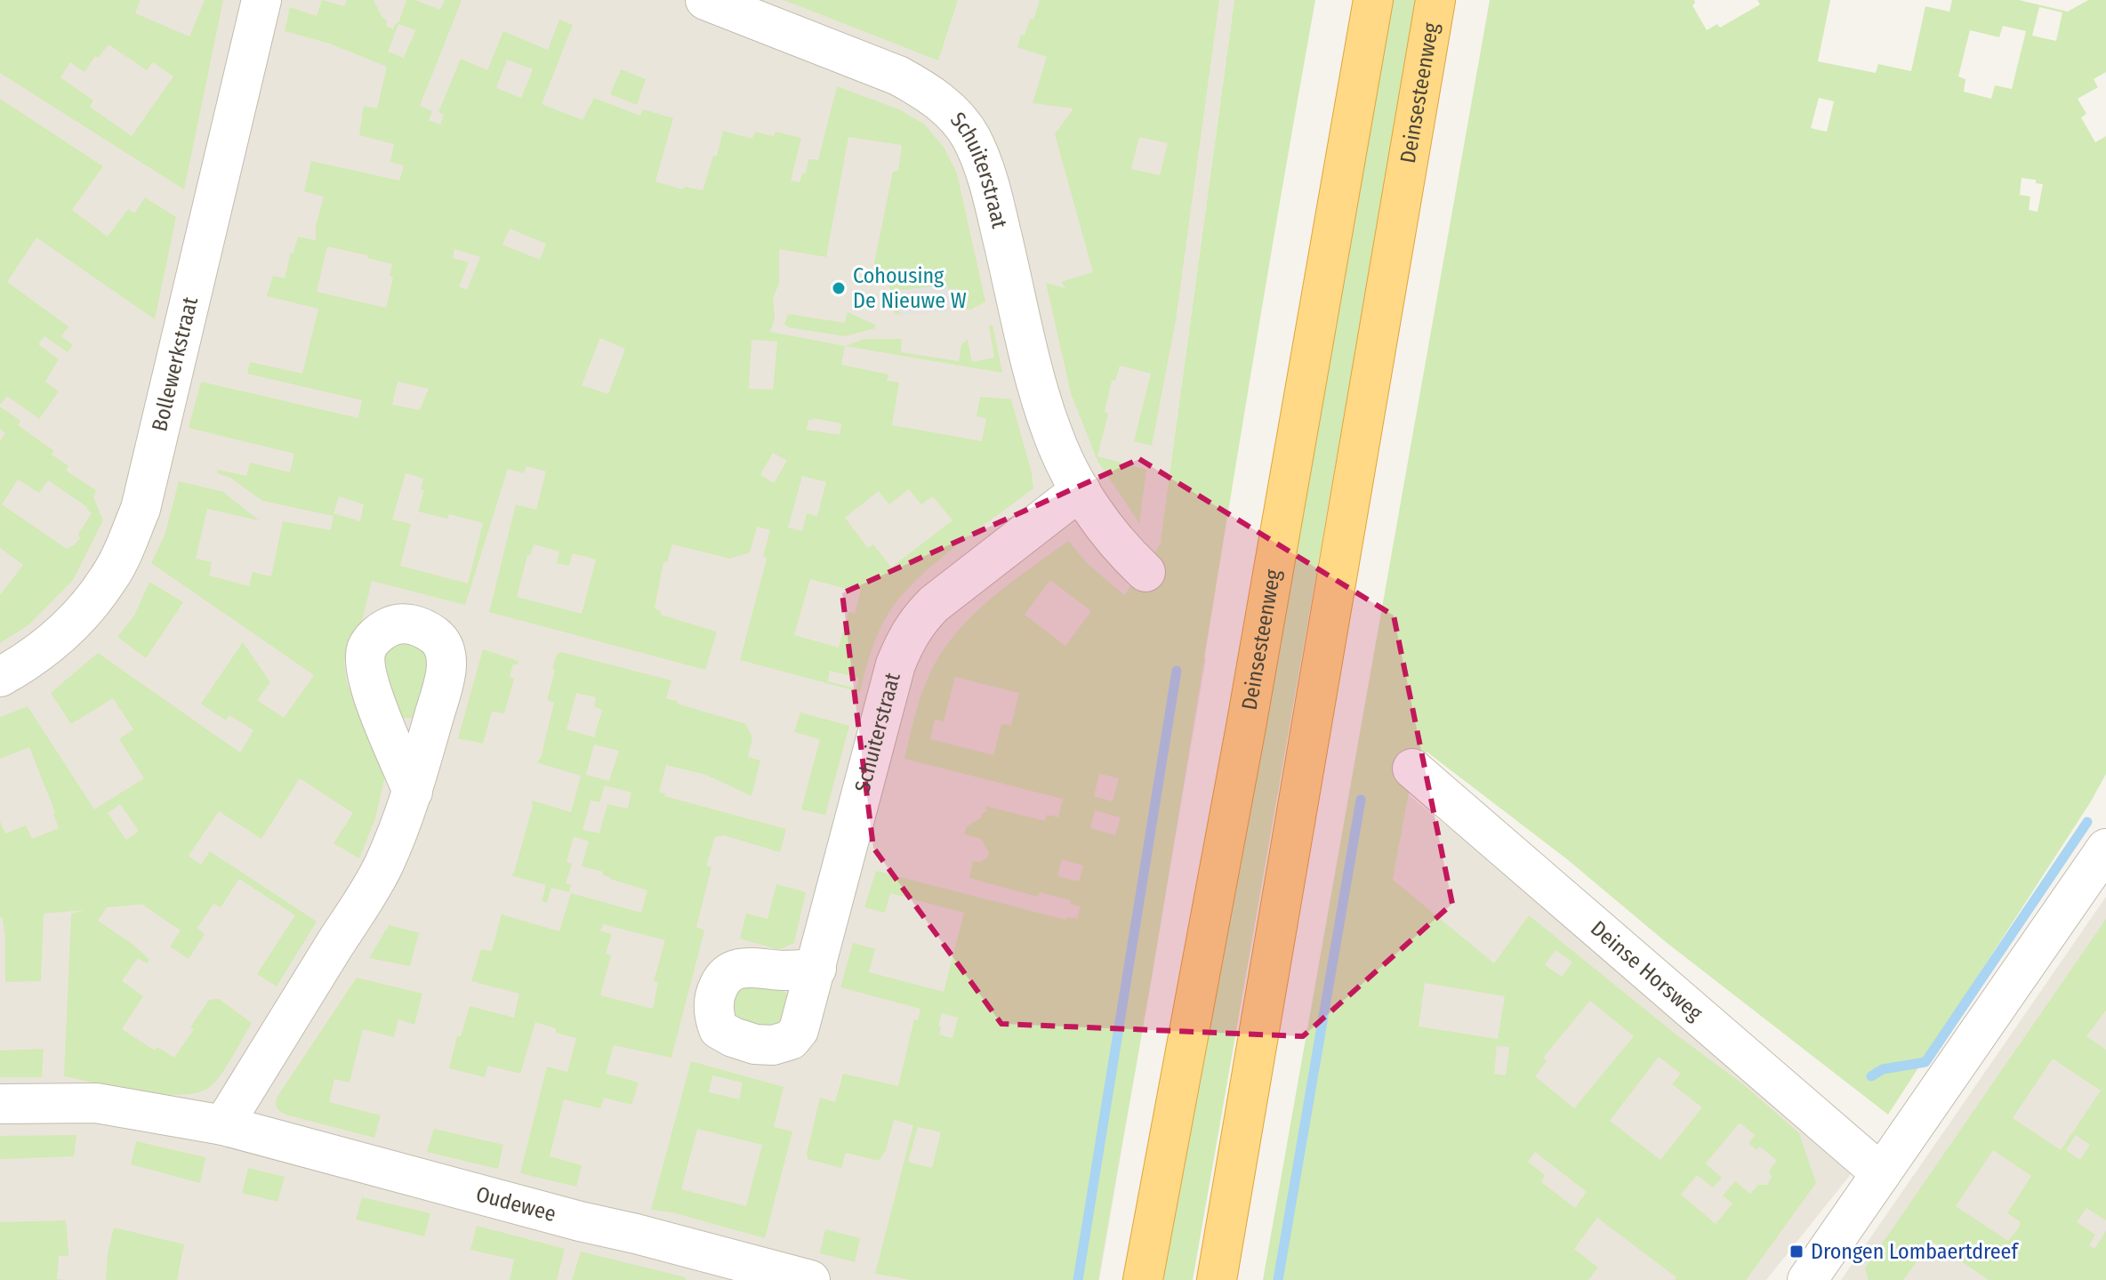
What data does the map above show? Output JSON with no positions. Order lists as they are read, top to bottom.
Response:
{
  "streets": {
    "highway": ["Deinsesteenweg"],
    "street": [
      "Schuiterstraat",
      "Bollewerkstraat",
      "Deinse Horsweg",
      "Oudewee"
    ]
  },
  "places": {
    "other": ["Cohousing De Nieuwe W"],
    "transit": ["Drongen Lombaertdreef"]
  }
}
